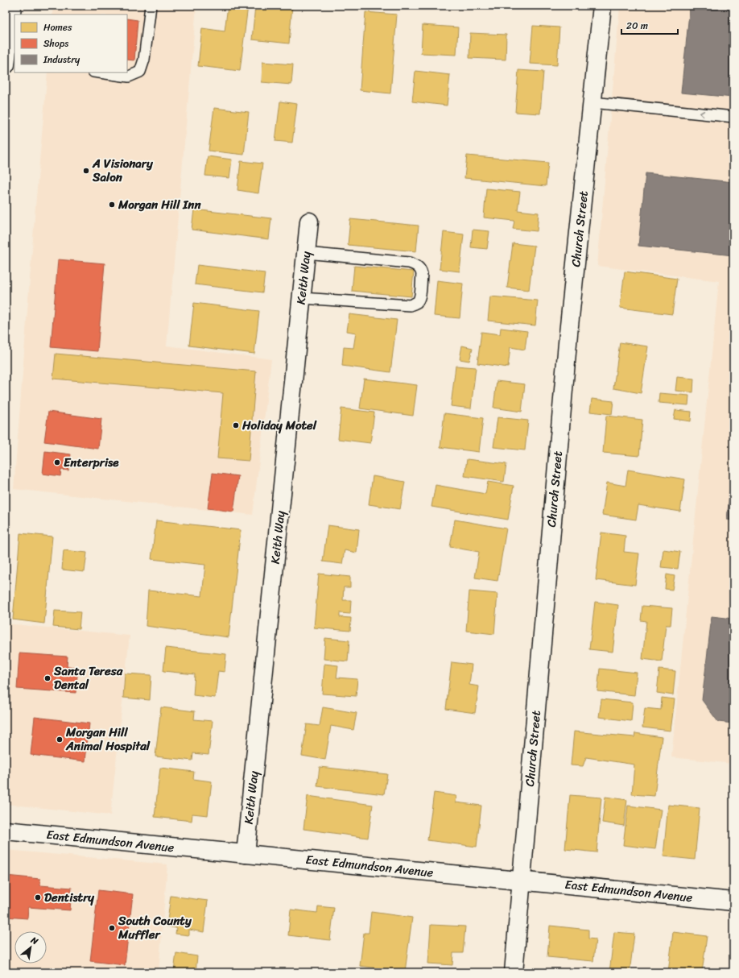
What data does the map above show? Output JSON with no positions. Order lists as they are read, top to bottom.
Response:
{
  "streets": {
    "street": ["Church Street", "Keith Way", "East Edmundson Avenue"]
  },
  "crossings": [
    ["Church Street", "East Edmundson Avenue"],
    ["Keith Way", "East Edmundson Avenue"]
  ],
  "places": [
    "A Visionary Salon",
    "Morgan Hill Inn",
    "Holiday Motel",
    "Enterprise",
    "Santa Teresa Dental",
    "Morgan Hill Animal Hospital",
    "Dentistry",
    "South County Muffler"
  ],
  "legend": ["Homes", "Shops", "Industry"],
  "scale_bar": "20 m",
  "north": "top right"
}
